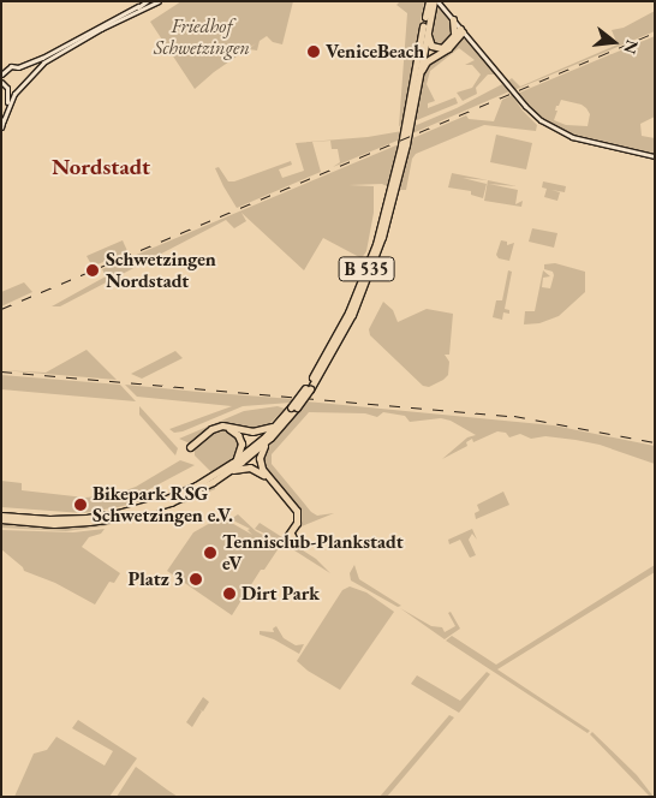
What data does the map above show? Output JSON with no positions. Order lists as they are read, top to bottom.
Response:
{
  "streets": {
    "highway": ["B 535"]
  },
  "districts": ["Nordstadt"],
  "parks": ["Friedhof Schwetzingen"],
  "places": [
    "VeniceBeach",
    "Schwetzingen Nordstadt",
    "Bikepark RSG Schwetzingen e.V.",
    "Tennisclub-Plankstadt eV",
    "Platz 3",
    "Dirt Park"
  ],
  "north": "right"
}
